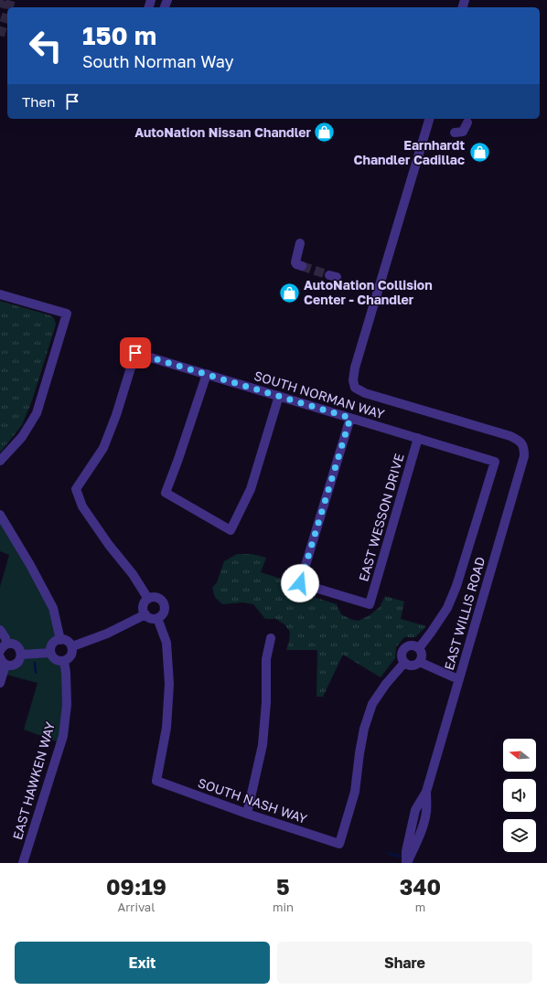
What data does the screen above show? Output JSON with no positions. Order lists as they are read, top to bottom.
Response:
{
  "streets": {
    "street": [
      "SOUTH NORMAN WAY",
      "EAST WESSON DRIVE",
      "EAST WILLIS ROAD",
      "EAST HAWKEN WAY",
      "SOUTH NASH WAY"
    ]
  },
  "crossings": [
    ["SOUTH NORMAN WAY", "EAST WESSON DRIVE"],
    ["SOUTH NORMAN WAY", "SOUTH NASH WAY"]
  ],
  "places": {
    "shop": ["AutoNation Nissan Chandler", "Earnhardt Chandler Cadillac", "AutoNation Collision Center - Chandler"]
  },
  "north": "left",
  "page": {
    "turn": ["150 m", "South Norman Way"],
    "then": "Then",
    "eta": [
      "09:19",
      "Arrival",
      "5",
      "min",
      "340",
      "m"
    ],
    "buttons": ["Exit", "Share"]
  }
}
